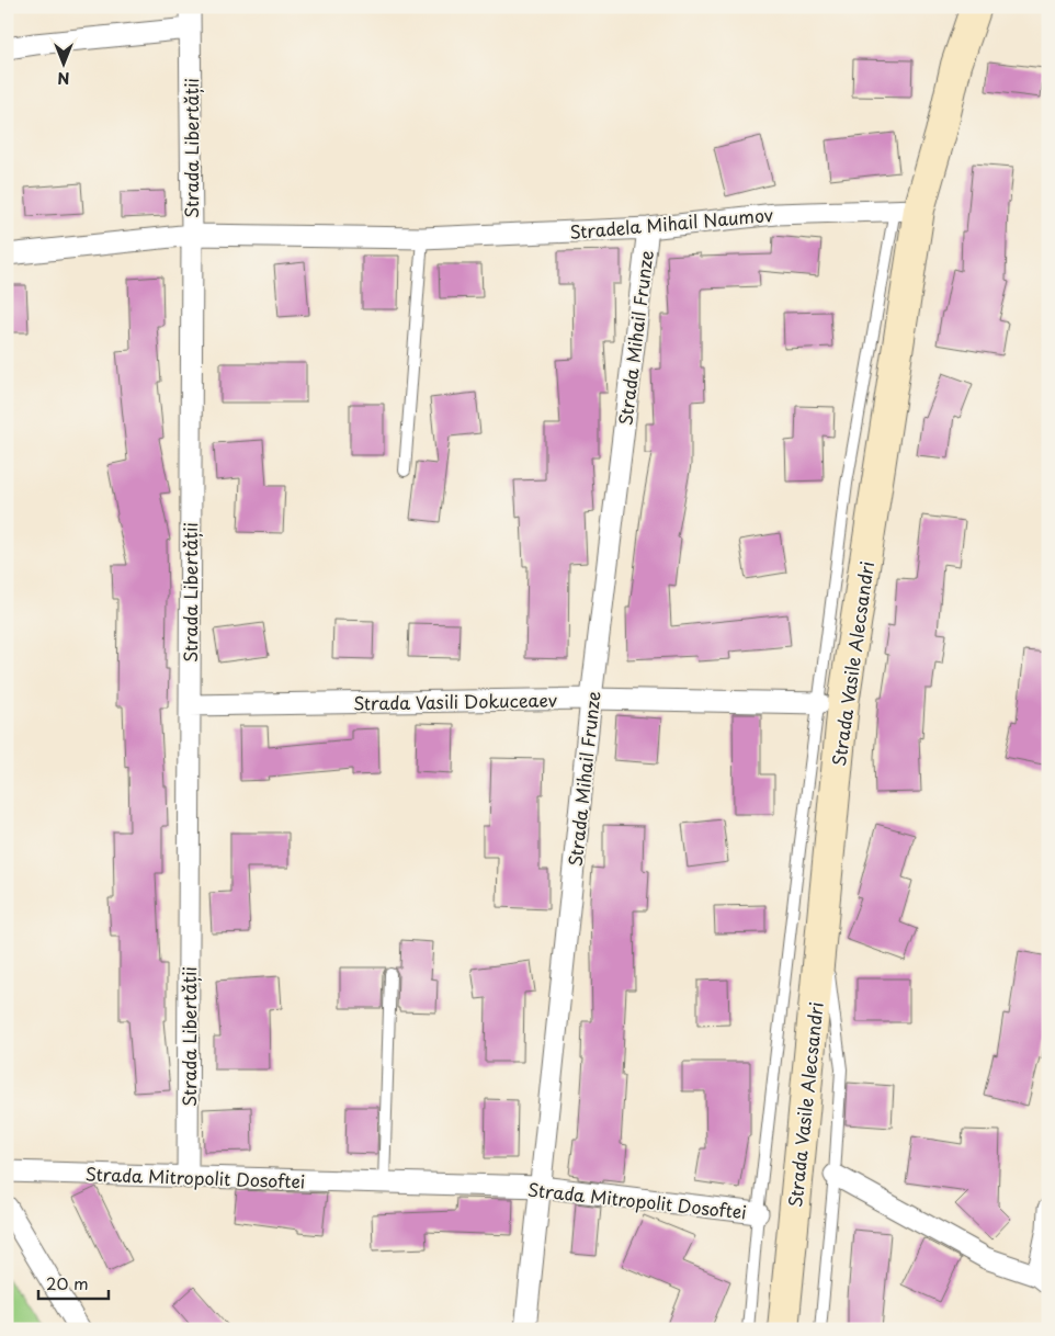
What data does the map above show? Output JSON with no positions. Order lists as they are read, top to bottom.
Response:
{
  "streets": {
    "main road": ["Strada Vasile Alecsandri"],
    "street": [
      "Strada Libertății",
      "Stradela Mihail Naumov",
      "Strada Mihail Frunze",
      "Strada Vasili Dokuceaev",
      "Strada Mitropolit Dosoftei"
    ]
  },
  "crossings": [
    ["Strada Libertății", "Stradela Mihail Naumov"],
    ["Strada Libertății", "Strada Vasili Dokuceaev"],
    ["Strada Libertății", "Strada Mitropolit Dosoftei"],
    ["Stradela Mihail Naumov", "Strada Mihail Frunze"],
    ["Stradela Mihail Naumov", "Strada Vasile Alecsandri"],
    ["Strada Mihail Frunze", "Strada Vasili Dokuceaev"],
    ["Strada Mihail Frunze", "Strada Mitropolit Dosoftei"]
  ],
  "scale_bar": "20 m",
  "north": "bottom"
}
